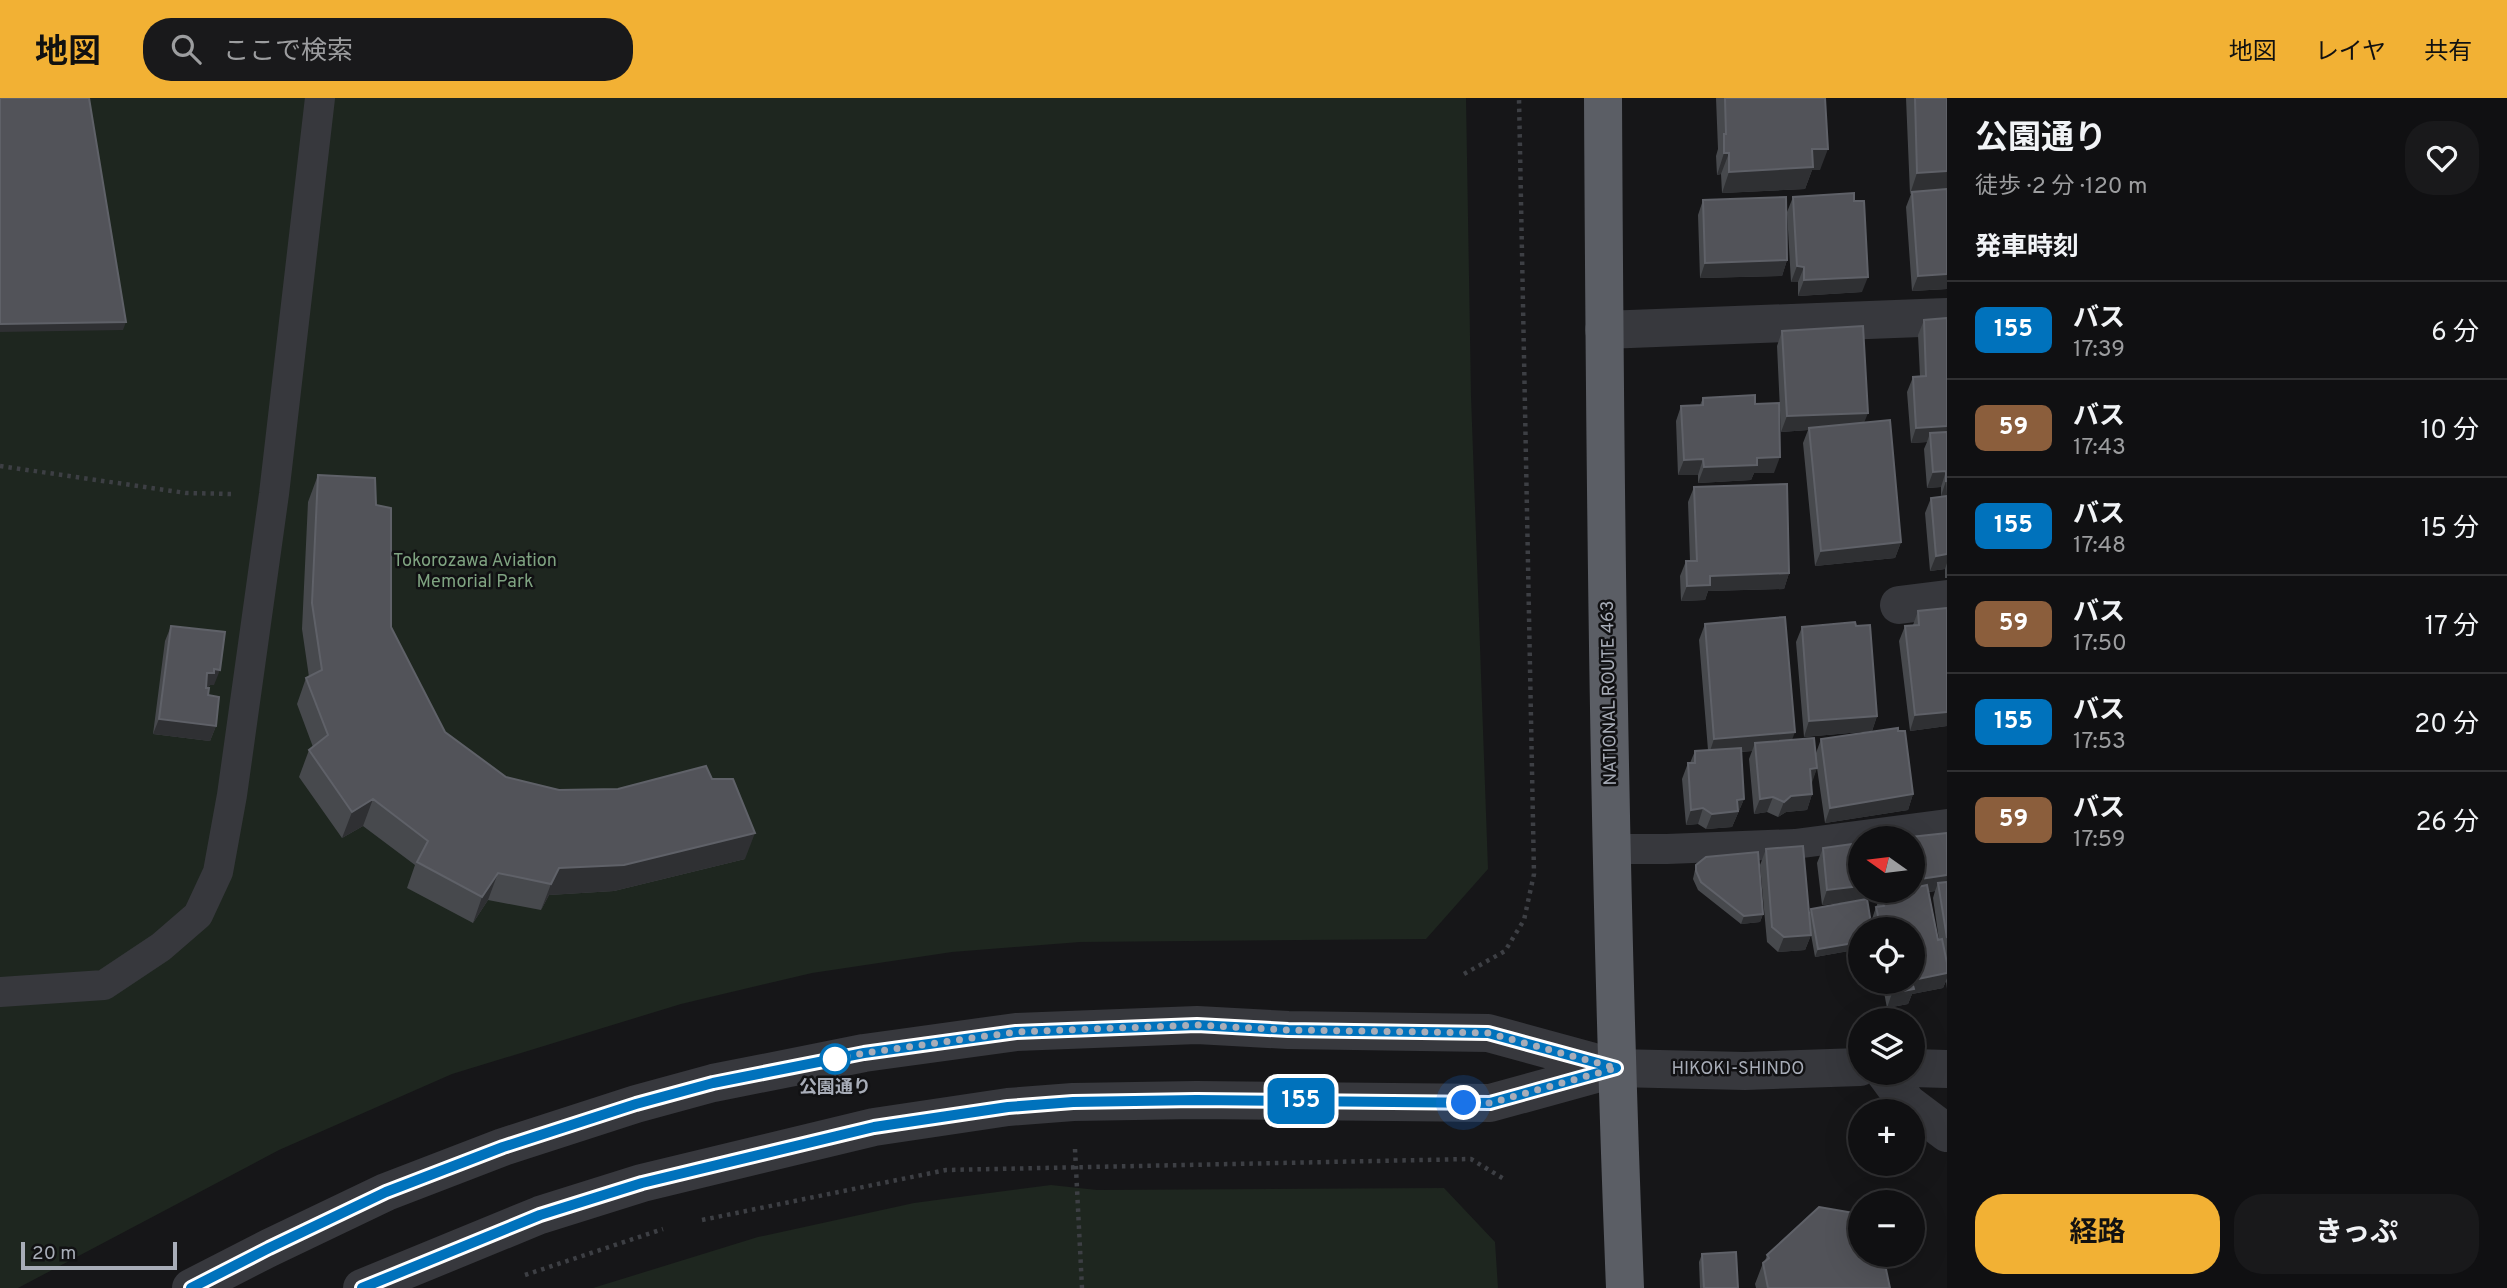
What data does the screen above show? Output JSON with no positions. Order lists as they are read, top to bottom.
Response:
{
  "streets": {
    "highway": ["NATIONAL ROUTE 463"],
    "street": ["HIKOKI-SHINDO"]
  },
  "crossings": [
    ["NATIONAL ROUTE 463", "HIKOKI-SHINDO"]
  ],
  "parks": ["Tokorozawa Aviation Memorial Park"],
  "places": ["公園通り"],
  "lines": ["bus line 155"],
  "scale_bar": "20 m",
  "north": "left",
  "page": {
    "header": "地図",
    "search": "ここで検索",
    "nav": ["地図", "レイヤ", "共有"],
    "on_map": "155",
    "heading": [
      ["公園通り", "徒歩 · 2 分 · 120 m"],
      "発車時刻"
    ],
    "list": [
      {
        "mark": "155",
        "name": "バス",
        "note": "17:39",
        "value": "6 分"
      },
      {
        "mark": "59",
        "name": "バス",
        "note": "17:43",
        "value": "10 分"
      },
      {
        "mark": "155",
        "name": "バス",
        "note": "17:48",
        "value": "15 分"
      },
      {
        "mark": "59",
        "name": "バス",
        "note": "17:50",
        "value": "17 分"
      },
      {
        "mark": "155",
        "name": "バス",
        "note": "17:53",
        "value": "20 分"
      },
      {
        "mark": "59",
        "name": "バス",
        "note": "17:59",
        "value": "26 分"
      }
    ],
    "map_buttons": ["+", "−"],
    "buttons": ["経路", "きっぷ"],
    "scale": "20 m"
  }
}
